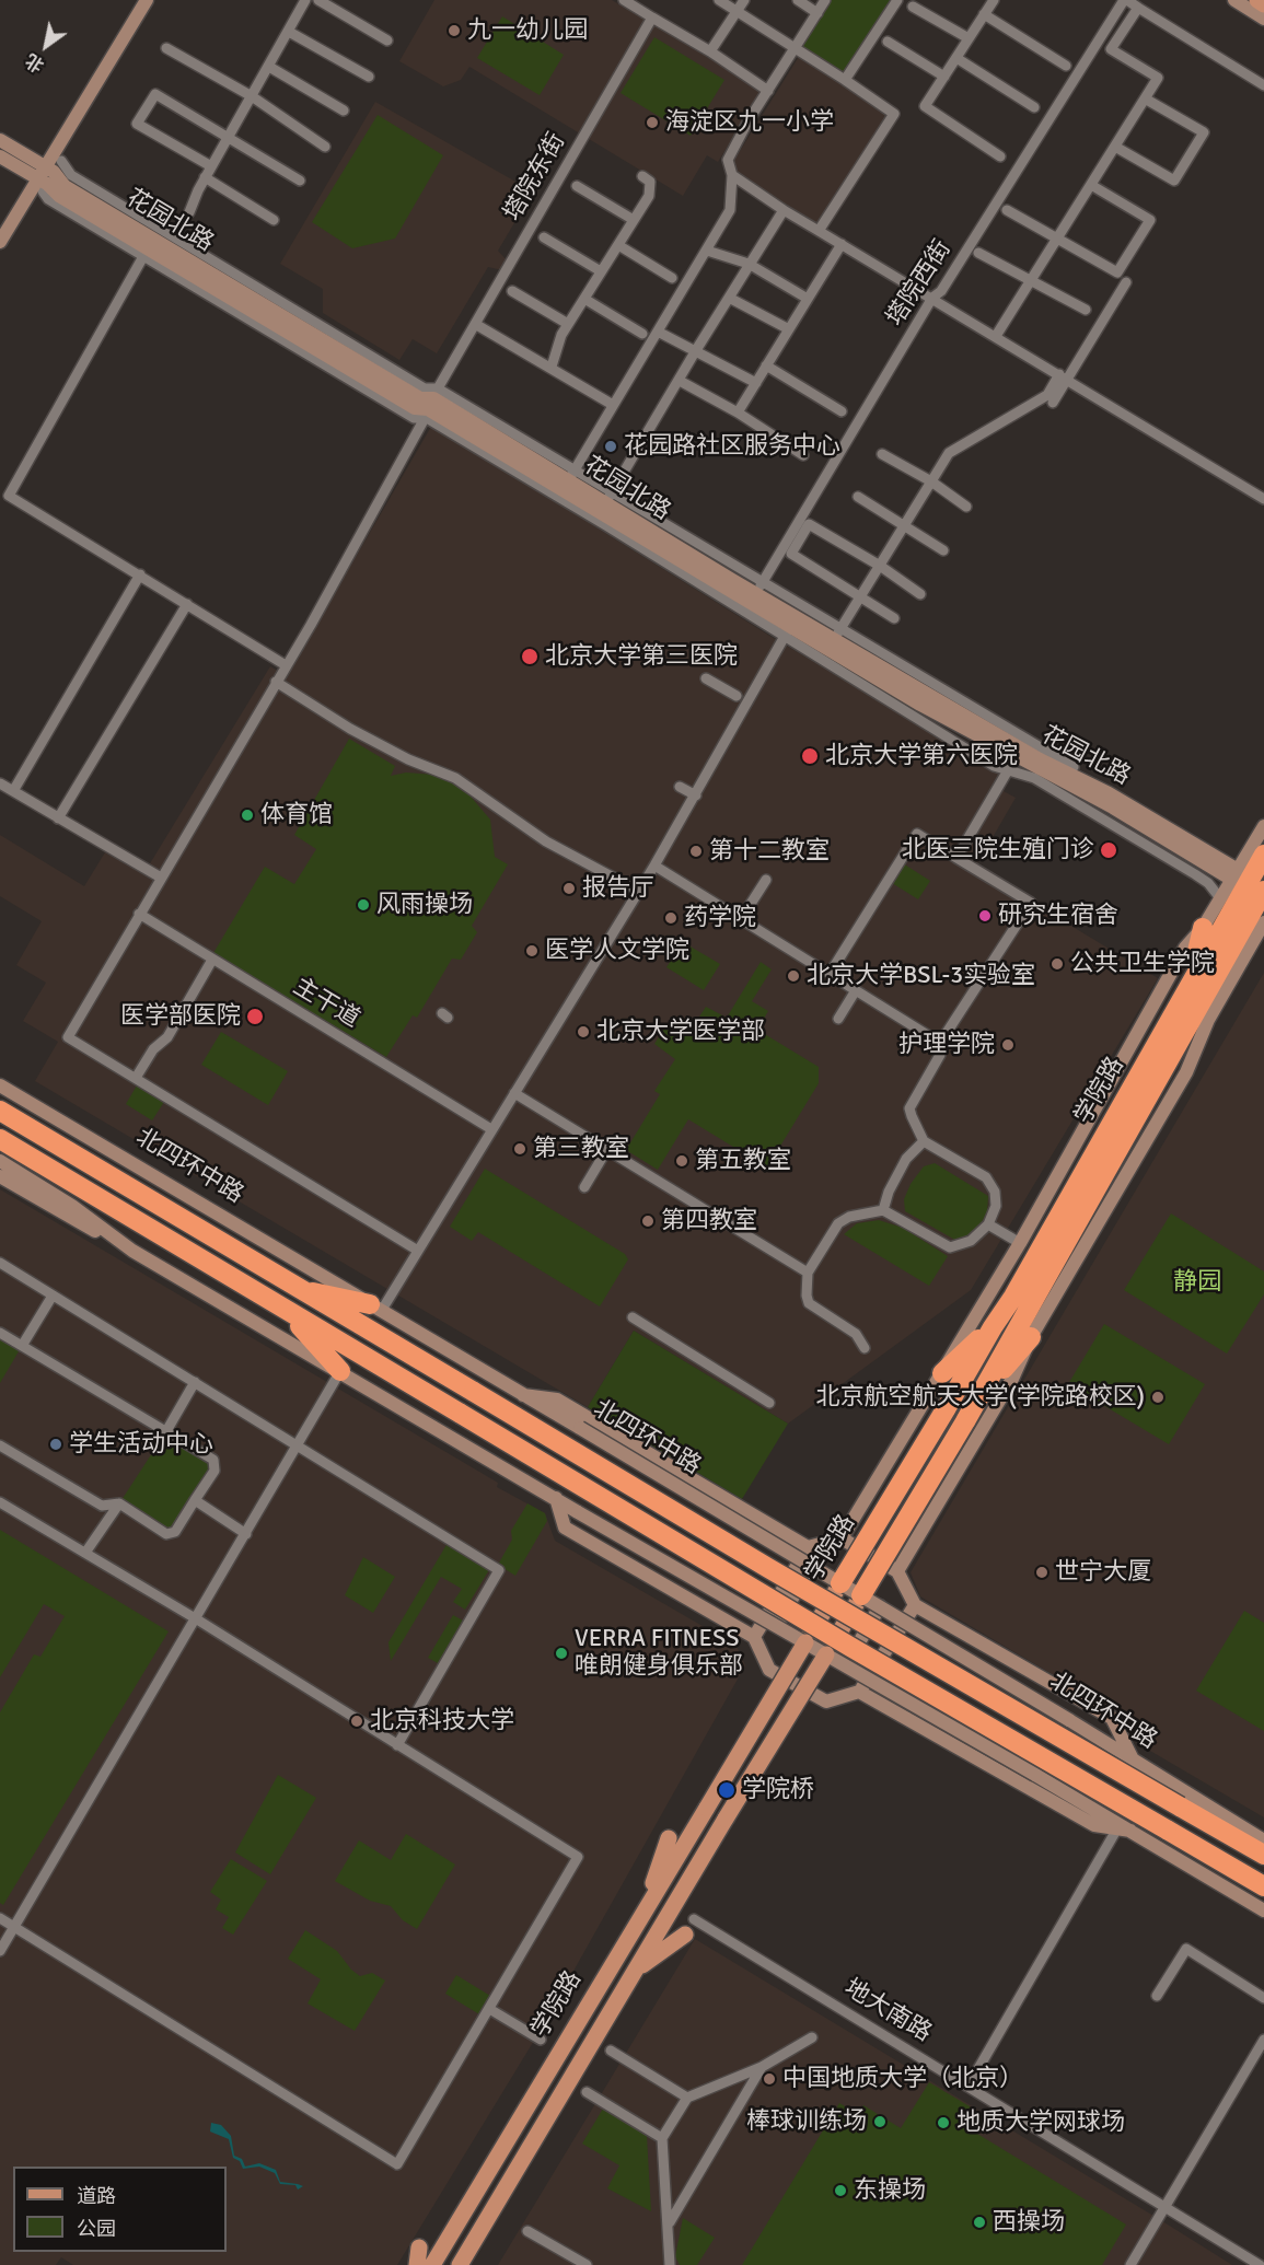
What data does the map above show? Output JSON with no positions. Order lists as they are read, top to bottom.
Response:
{
  "streets": {
    "highway": ["学院路", "北四环中路"],
    "street": [
      "塔院东街",
      "花园北路",
      "塔院西街",
      "主干道",
      "地大南路"
    ]
  },
  "crossings": [
    ["塔院东街", "花园北路"],
    ["塔院东街", "主干道"],
    ["花园北路", "塔院西街"],
    ["花园北路", "学院路"],
    ["学院路", "北四环中路"]
  ],
  "parks": ["静园"],
  "places": [
    "九一幼儿园",
    "海淀区九一小学",
    "花园路社区服务中心",
    "北京大学第三医院",
    "北京大学第六医院",
    "体育馆",
    "北医三院生殖门诊",
    "第十二教室",
    "报告厅",
    "风雨操场",
    "研究生宿舍",
    "药学院",
    "医学人文学院",
    "公共卫生学院",
    "北京大学BSL-3实验室",
    "医学部医院",
    "北京大学医学部",
    "护理学院",
    "第三教室",
    "第五教室",
    "第四教室",
    "北京航空航天大学(学院路校区)",
    "学生活动中心",
    "世宁大厦",
    "VERRA FITNESS 唯朗健身俱乐部",
    "北京科技大学",
    "学院桥",
    "中国地质大学（北京）",
    "棒球训练场",
    "地质大学网球场",
    "东操场",
    "西操场"
  ],
  "legend": ["道路", "公园"],
  "north": "bottom left"
}
